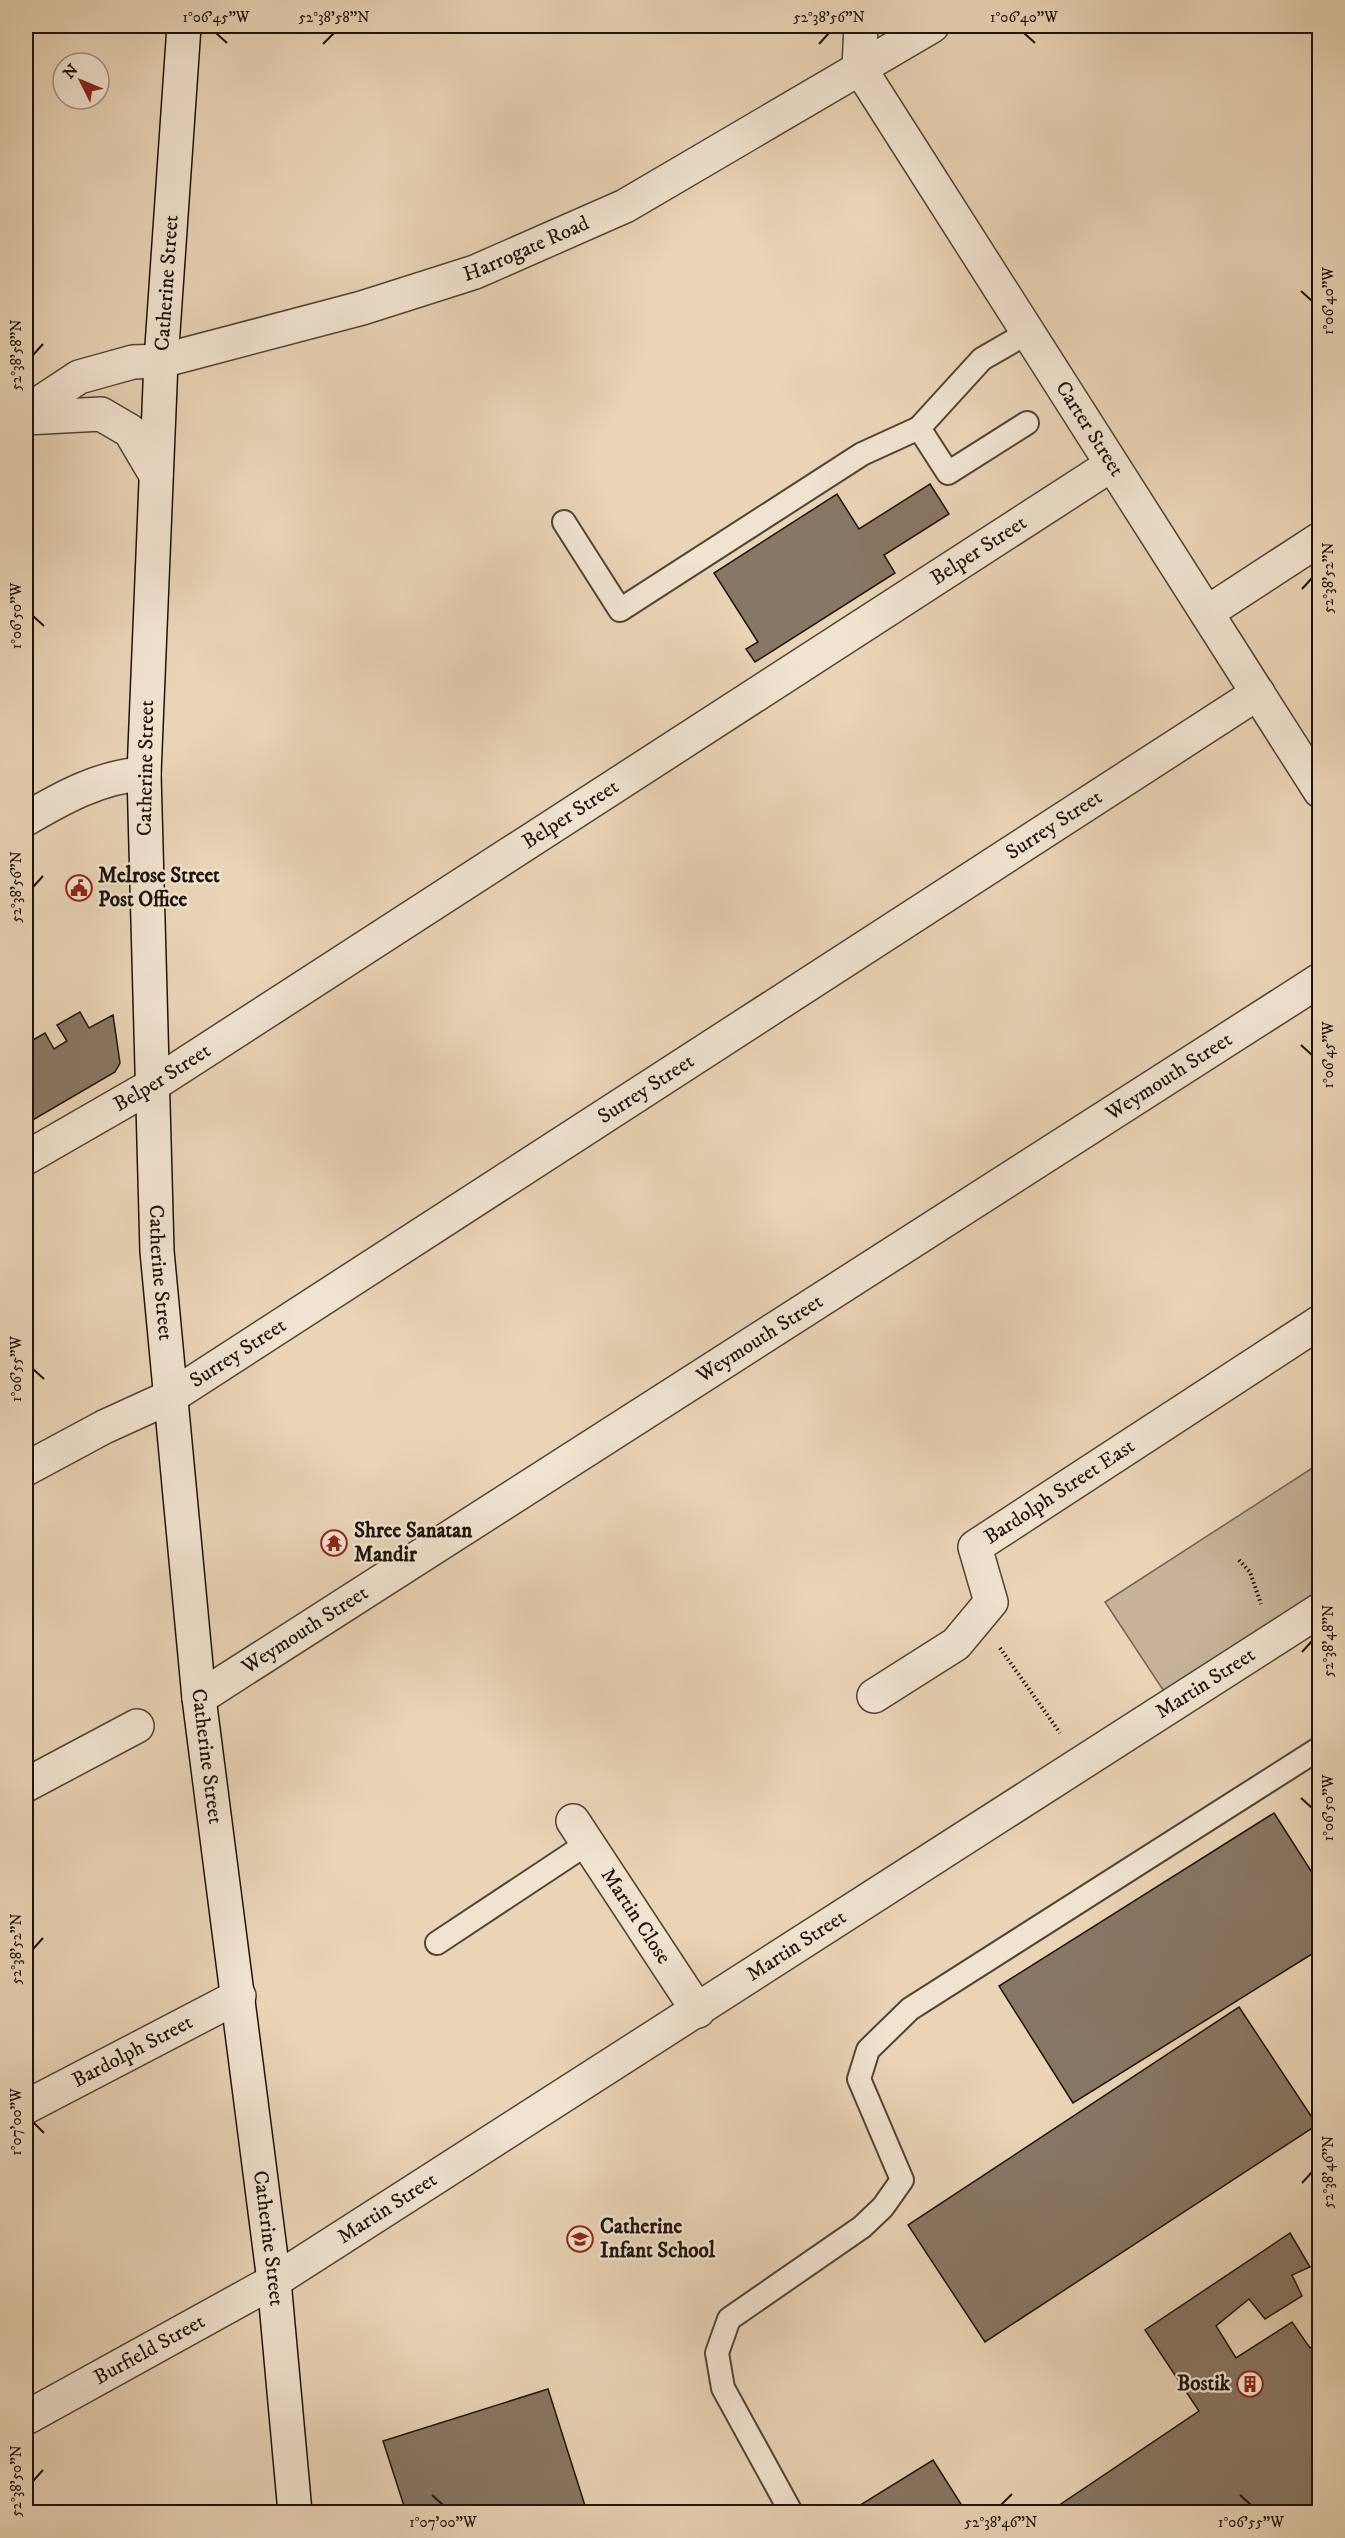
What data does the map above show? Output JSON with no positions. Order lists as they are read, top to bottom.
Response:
{
  "streets": {
    "street": [
      "Harrogate Road",
      "Catherine Street",
      "Carter Street",
      "Belper Street",
      "Surrey Street",
      "Weymouth Street",
      "Bardolph Street East",
      "Martin Street",
      "Martin Close",
      "Bardolph Street",
      "Burfield Street"
    ]
  },
  "crossings": [
    ["Harrogate Road", "Catherine Street"],
    ["Harrogate Road", "Carter Street"],
    ["Catherine Street", "Belper Street"],
    ["Catherine Street", "Surrey Street"],
    ["Catherine Street", "Weymouth Street"],
    ["Catherine Street", "Martin Street"],
    ["Catherine Street", "Bardolph Street"],
    ["Catherine Street", "Burfield Street"],
    ["Carter Street", "Belper Street"],
    ["Carter Street", "Surrey Street"],
    ["Martin Street", "Martin Close"],
    ["Martin Street", "Burfield Street"]
  ],
  "places": {
    "public building": ["Melrose Street Post Office"],
    "temple": ["Shree Sanatan Mandir"],
    "school or university": ["Catherine Infant School"],
    "building": ["Bostik"]
  },
  "north": "top left",
  "coordinates": [
    "1°06'45\"W",
    "52°38'58\"N",
    "52°38'56\"N",
    "1°06'40\"W",
    "52°38'52\"N",
    "1°06'50\"W",
    "1°06'55\"W",
    "52°38'48\"N",
    "1°07'00\"W",
    "52°38'46\"N",
    "52°38'50\"N"
  ]
}
